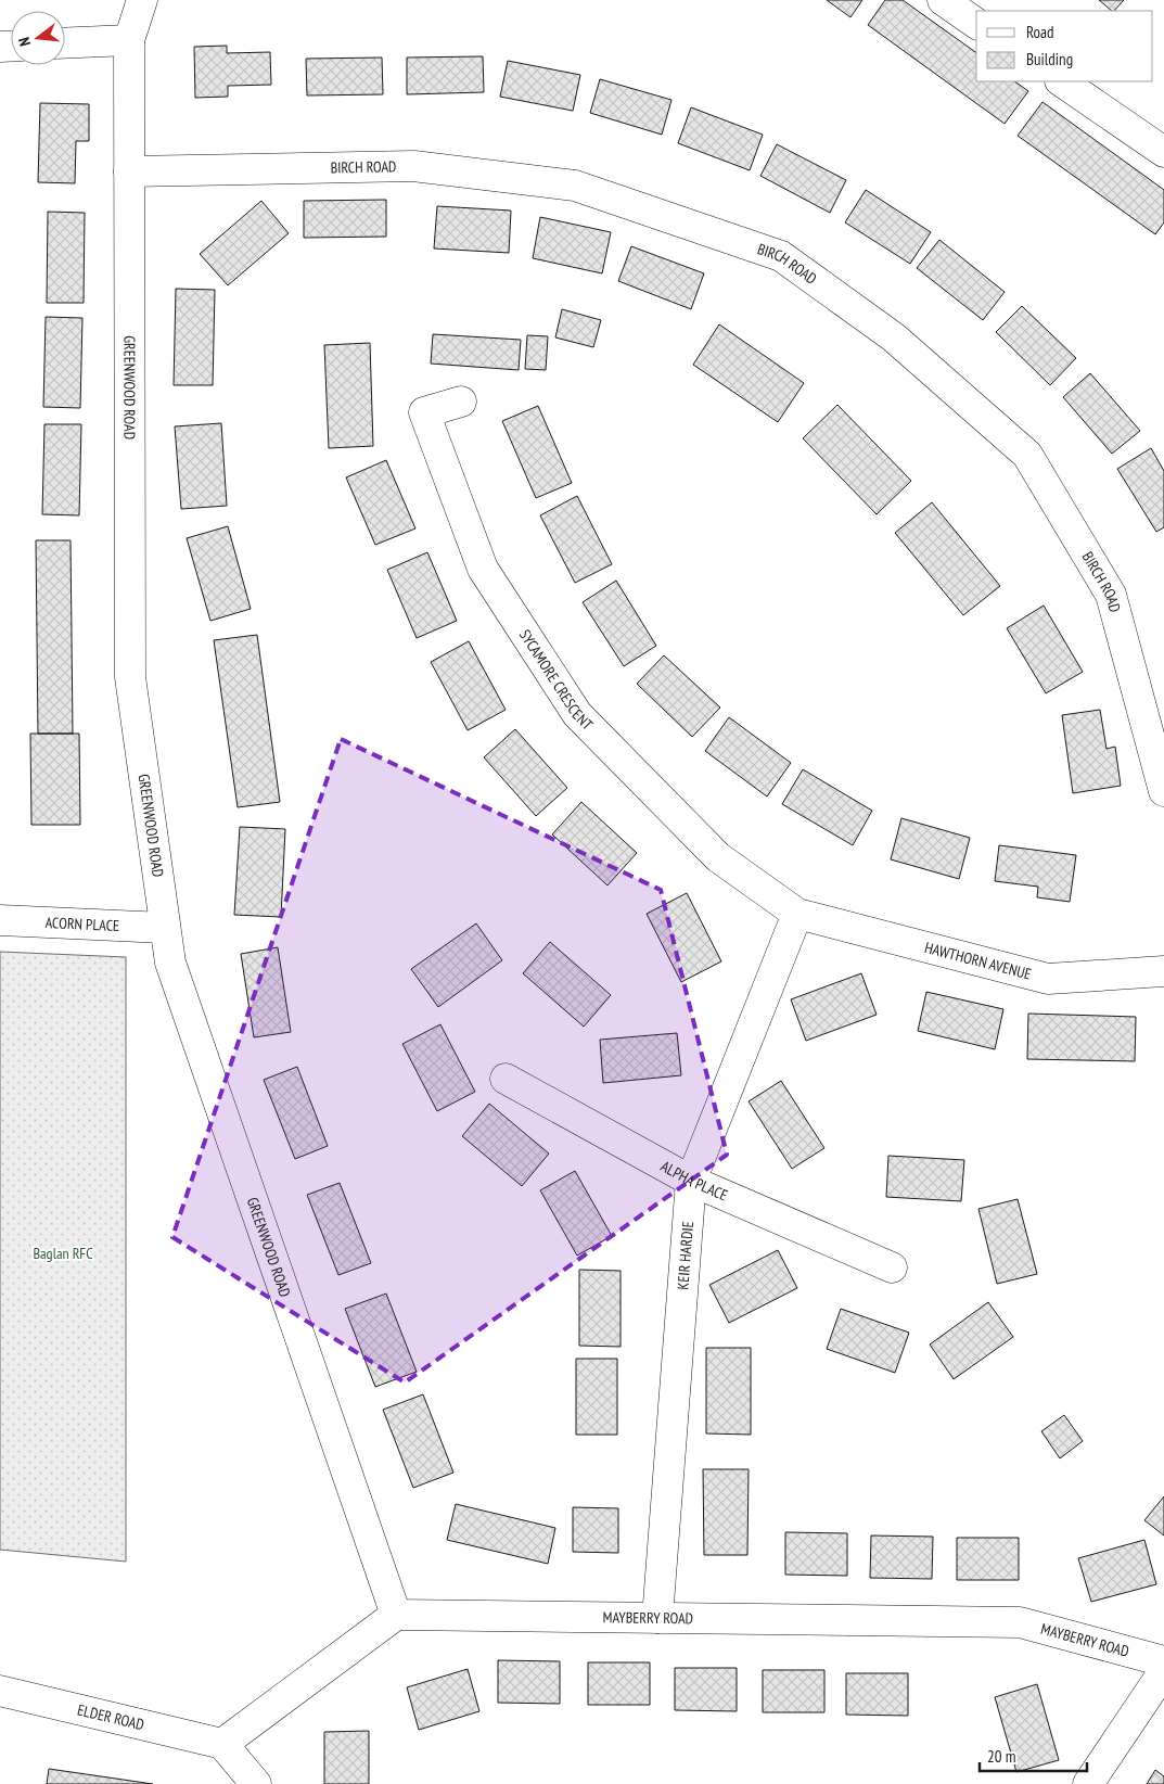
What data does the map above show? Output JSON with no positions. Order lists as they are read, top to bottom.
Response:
{
  "streets": {
    "street": [
      "BIRCH ROAD",
      "GREENWOOD ROAD",
      "SYCAMORE CRESCENT",
      "ACORN PLACE",
      "HAWTHORN AVENUE",
      "ALPHA PLACE",
      "KEIR HARDIE",
      "MAYBERRY ROAD",
      "ELDER ROAD"
    ]
  },
  "crossings": [
    ["BIRCH ROAD", "GREENWOOD ROAD"],
    ["GREENWOOD ROAD", "ACORN PLACE"],
    ["GREENWOOD ROAD", "MAYBERRY ROAD"],
    ["SYCAMORE CRESCENT", "HAWTHORN AVENUE"],
    ["SYCAMORE CRESCENT", "KEIR HARDIE"],
    ["HAWTHORN AVENUE", "KEIR HARDIE"],
    ["ALPHA PLACE", "KEIR HARDIE"],
    ["KEIR HARDIE", "MAYBERRY ROAD"]
  ],
  "parks": ["Baglan RFC"],
  "legend": ["Road", "Building"],
  "scale_bar": "20 m",
  "north": "left"
}
